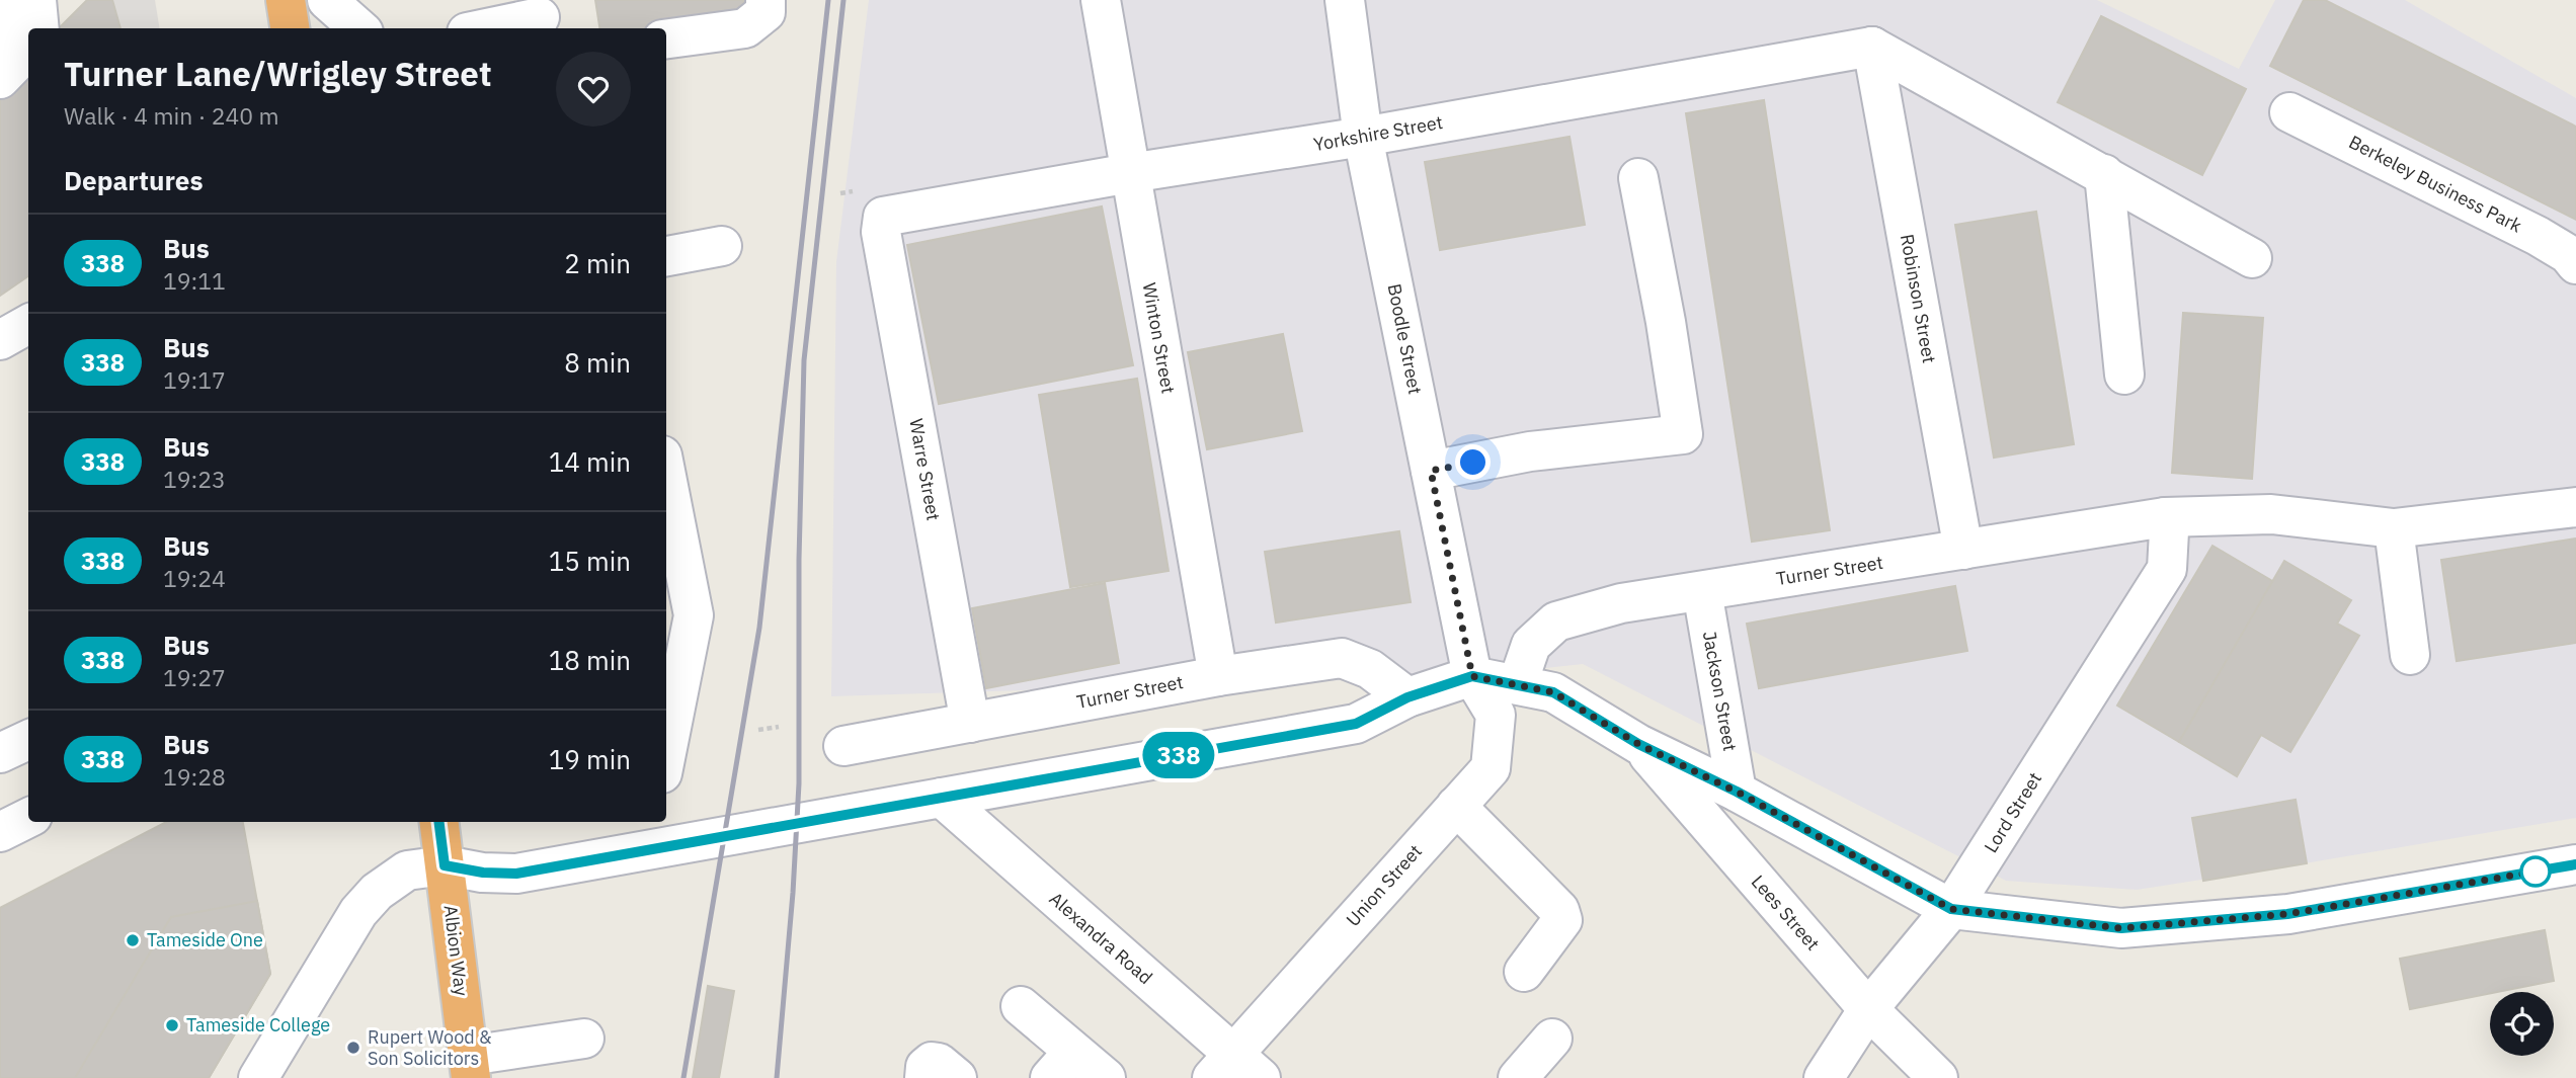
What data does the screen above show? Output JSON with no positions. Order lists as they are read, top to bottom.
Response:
{
  "streets": {
    "highway": ["Albion Way"],
    "street": [
      "Yorkshire Street",
      "Berkeley Business Park",
      "Robinson Street",
      "Winton Street",
      "Boodle Street",
      "Warre Street",
      "Turner Street",
      "Jackson Street",
      "Lord Street",
      "Union Street",
      "Lees Street",
      "Alexandra Road"
    ]
  },
  "crossings": [
    ["Yorkshire Street", "Robinson Street"],
    ["Yorkshire Street", "Winton Street"],
    ["Yorkshire Street", "Boodle Street"],
    ["Yorkshire Street", "Warre Street"],
    ["Robinson Street", "Turner Street"],
    ["Winton Street", "Turner Street"],
    ["Boodle Street", "Union Street"],
    ["Warre Street", "Turner Street"],
    ["Turner Street", "Jackson Street"],
    ["Turner Street", "Lord Street"],
    ["Lord Street", "Lees Street"],
    ["Union Street", "Alexandra Road"]
  ],
  "places": ["Tameside One", "Tameside College", "Rupert Wood & Son Solicitors"],
  "lines": ["bus line 338"],
  "page": {
    "on_map": "338",
    "heading": [
      ["Turner Lane/Wrigley Street", "Walk · 4 min · 240 m"],
      "Departures"
    ],
    "list": [
      {
        "mark": "338",
        "name": "Bus",
        "note": "19:11",
        "value": "2 min"
      },
      {
        "mark": "338",
        "name": "Bus",
        "note": "19:17",
        "value": "8 min"
      },
      {
        "mark": "338",
        "name": "Bus",
        "note": "19:23",
        "value": "14 min"
      },
      {
        "mark": "338",
        "name": "Bus",
        "note": "19:24",
        "value": "15 min"
      },
      {
        "mark": "338",
        "name": "Bus",
        "note": "19:27",
        "value": "18 min"
      },
      {
        "mark": "338",
        "name": "Bus",
        "note": "19:28",
        "value": "19 min"
      }
    ]
  }
}
